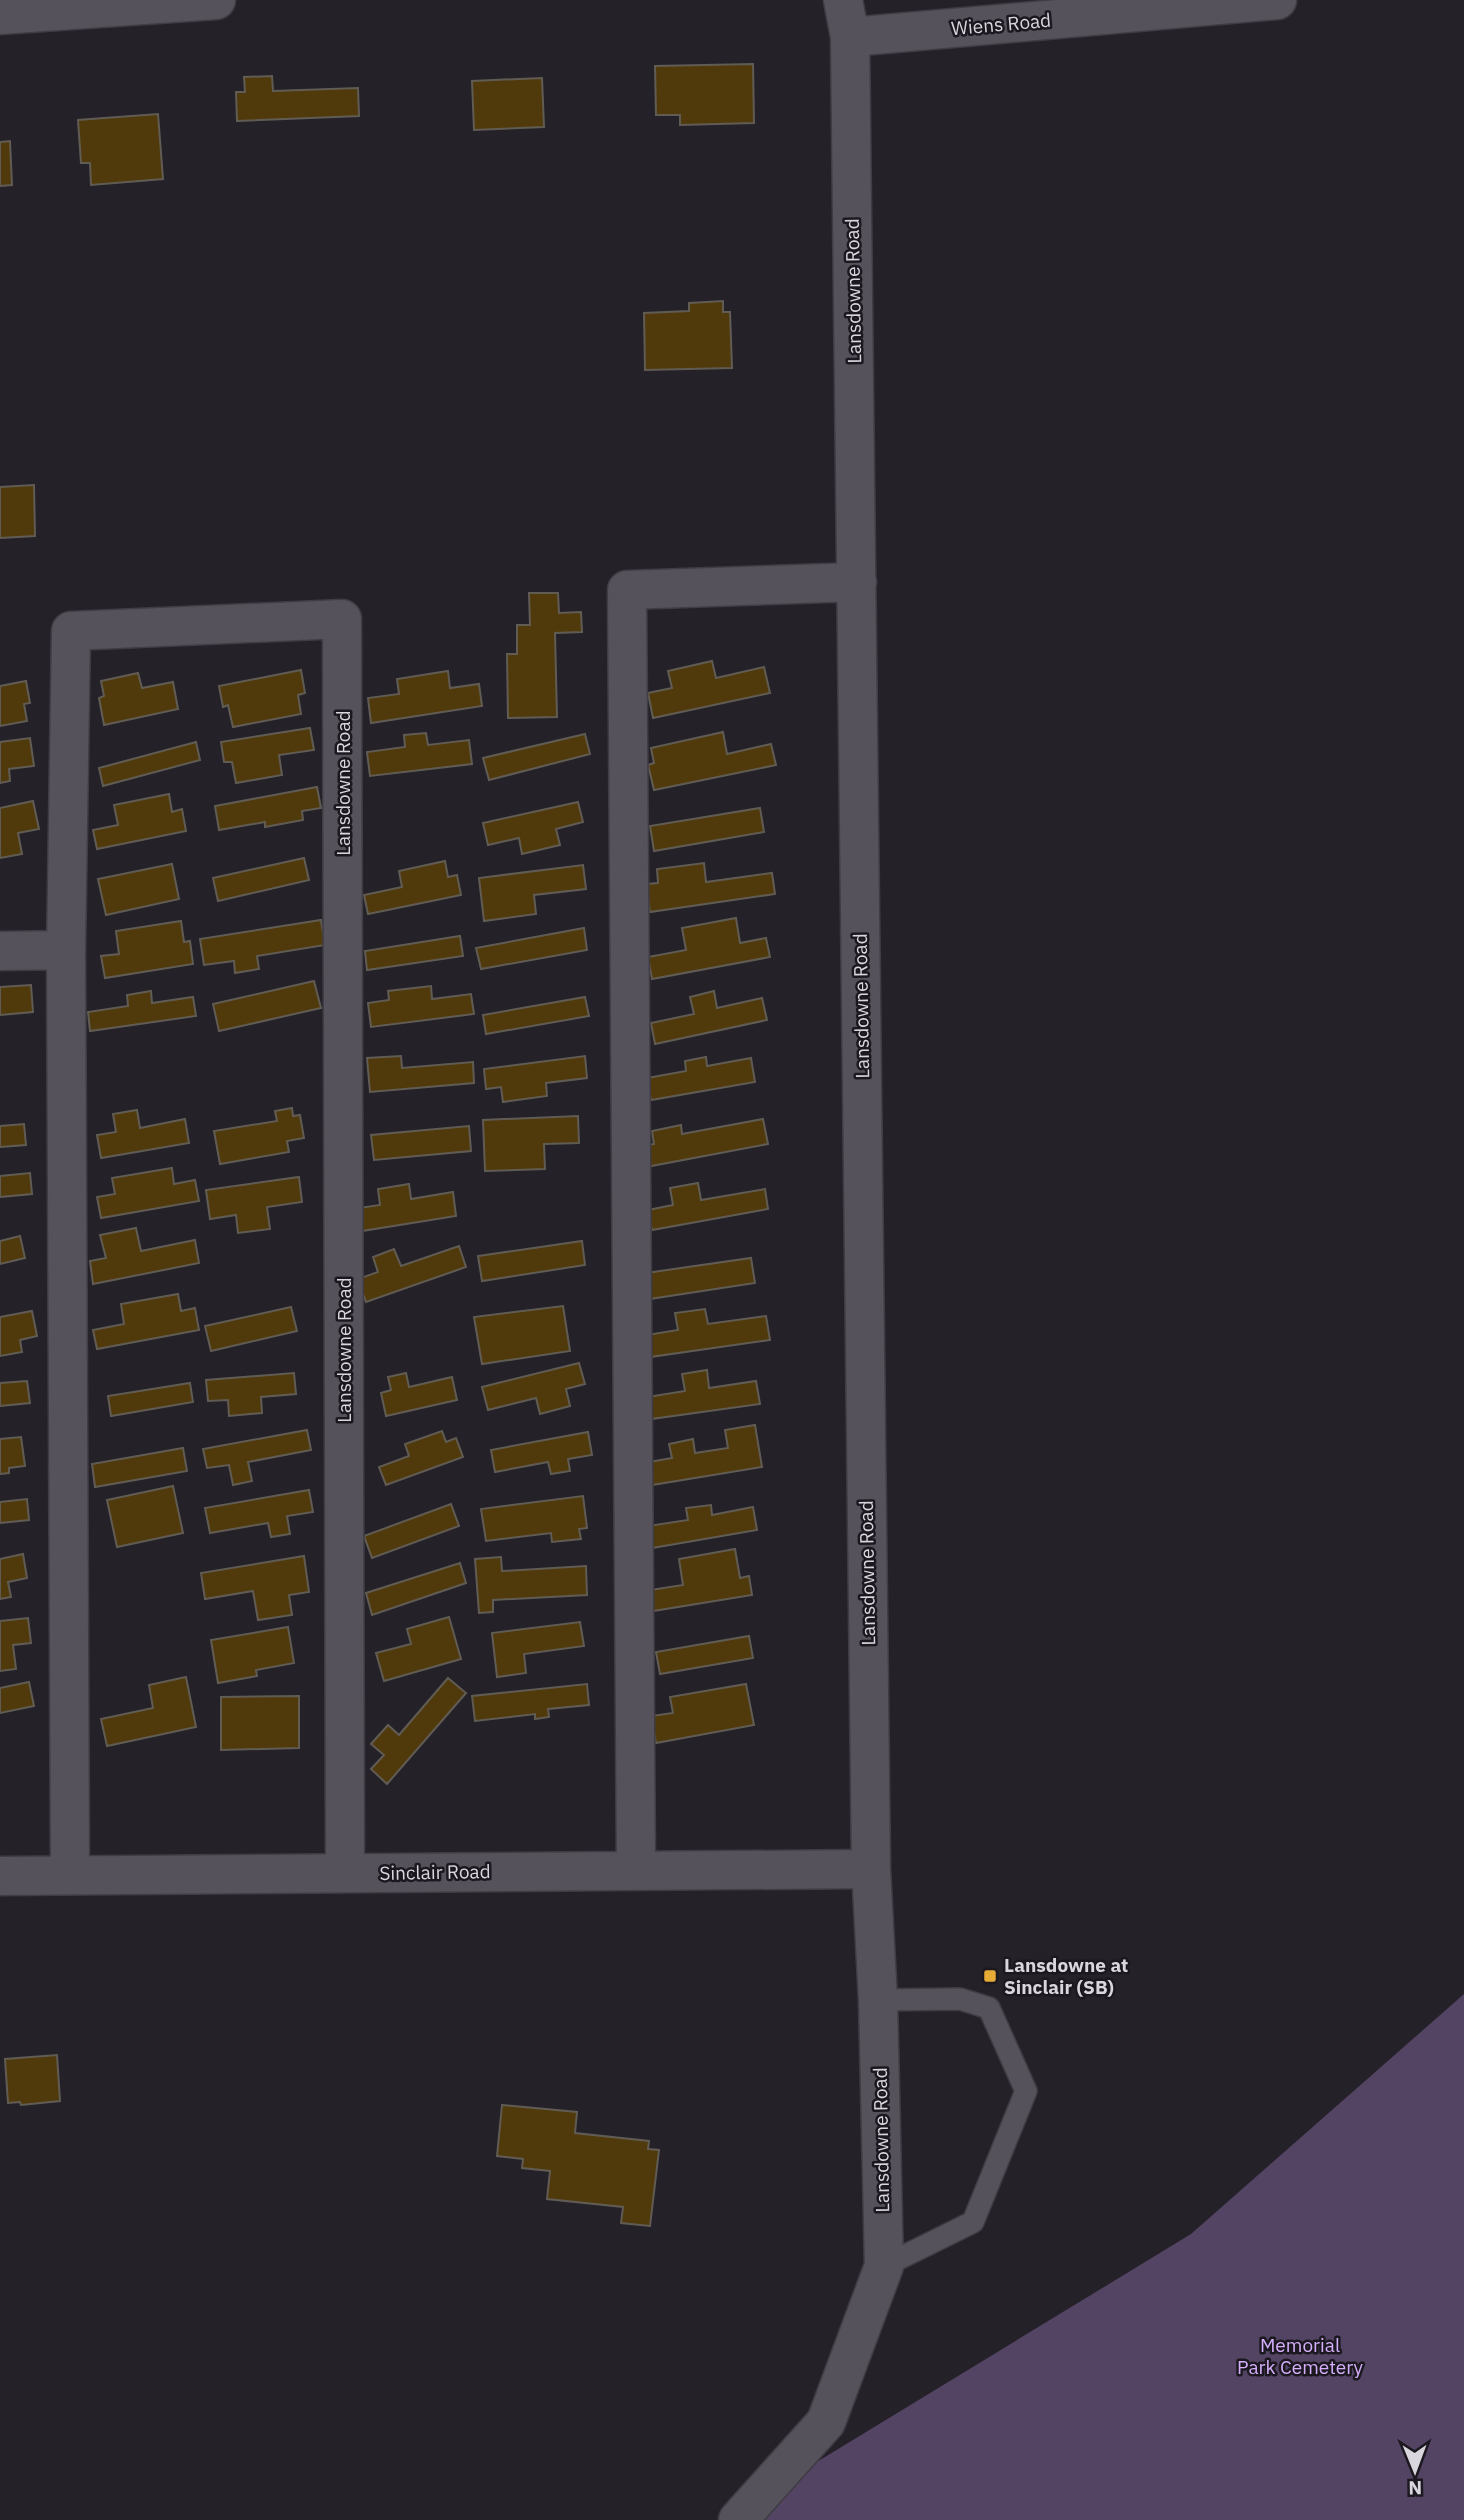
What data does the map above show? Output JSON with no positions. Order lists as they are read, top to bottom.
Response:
{
  "streets": {
    "street": ["Wiens Road", "Lansdowne Road", "Sinclair Road"]
  },
  "crossings": [
    ["Wiens Road", "Lansdowne Road"],
    ["Lansdowne Road", "Sinclair Road"]
  ],
  "parks": ["Memorial Park Cemetery"],
  "places": {
    "transit": ["Lansdowne at Sinclair (SB)"]
  },
  "north": "bottom"
}
